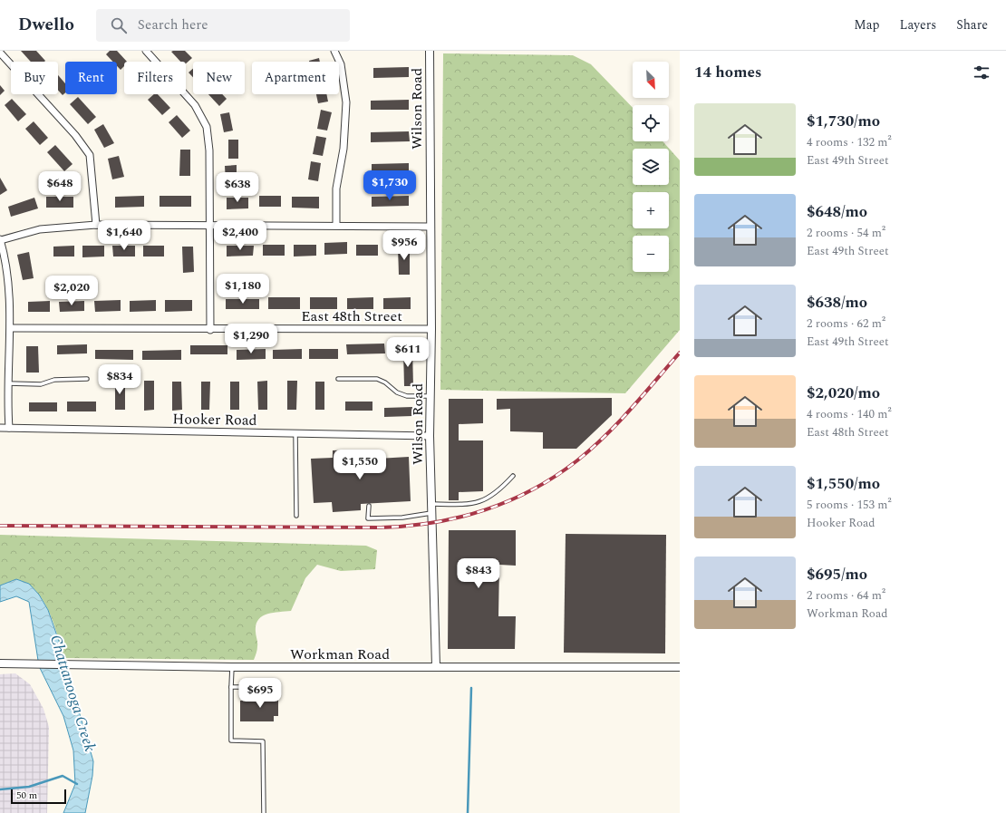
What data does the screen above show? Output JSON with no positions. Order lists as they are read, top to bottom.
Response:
{
  "streets": {
    "street": [
      "Wilson Road",
      "East 48th Street",
      "Hooker Road",
      "Workman Road"
    ]
  },
  "crossings": [
    ["Wilson Road", "East 48th Street"],
    ["Wilson Road", "Hooker Road"],
    ["Wilson Road", "Workman Road"]
  ],
  "water": ["Chattanooga Creek"],
  "scale_bar": "50 m",
  "north": "bottom right",
  "page": {
    "header": "Dwello",
    "search": "Search here",
    "nav": ["Map", "Layers", "Share"],
    "heading": "14 homes",
    "map_buttons": ["+", "−"],
    "chip": [
      "Buy",
      "Rent",
      "Filters",
      "New",
      "Apartment"
    ],
    "list": [
      {
        "name": "$1,730/mo",
        "note": "4 rooms · 132 m² · East 49th Street"
      },
      {
        "name": "$648/mo",
        "note": "2 rooms · 54 m² · East 49th Street"
      },
      {
        "name": "$638/mo",
        "note": "2 rooms · 62 m² · East 49th Street"
      },
      {
        "name": "$2,020/mo",
        "note": "4 rooms · 140 m² · East 48th Street"
      },
      {
        "name": "$1,550/mo",
        "note": "5 rooms · 153 m² · Hooker Road"
      },
      {
        "name": "$695/mo",
        "note": "2 rooms · 64 m² · Workman Road"
      }
    ],
    "price": [
      "$1,730",
      "$648",
      "$638",
      "$1,640",
      "$2,400",
      "$956",
      "$1,180",
      "$2,020",
      "$1,290",
      "$611",
      "$834",
      "$1,550",
      "$843",
      "$695"
    ],
    "scale": "50 m"
  }
}
